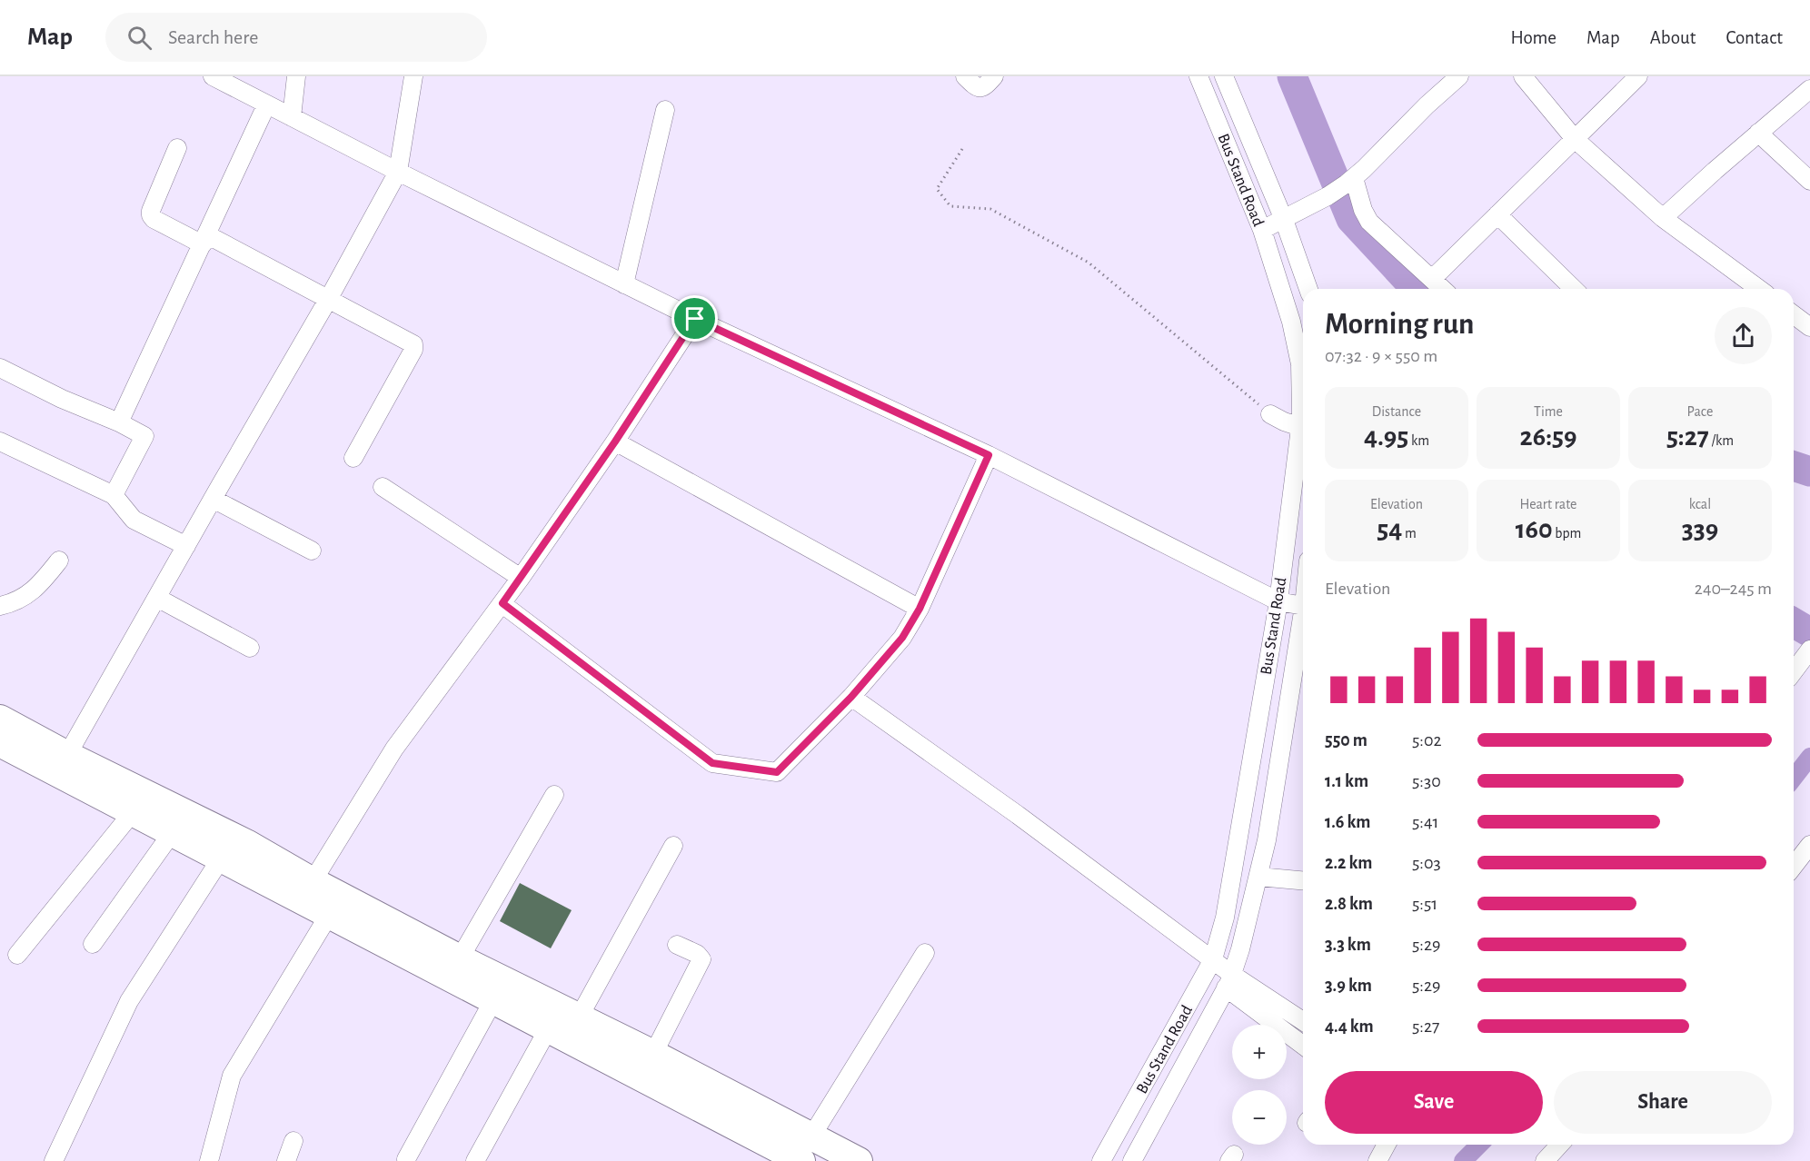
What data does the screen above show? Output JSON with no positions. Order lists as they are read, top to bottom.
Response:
{
  "streets": {
    "street": ["Bus Stand Road"]
  },
  "page": {
    "header": "Map",
    "search": "Search here",
    "nav": [
      "Home",
      "Map",
      "About",
      "Contact"
    ],
    "heading": ["Morning run", "07:32 · 9 × 550 m"],
    "stats": [
      ["Distance", "4.95 km"],
      ["Time", "26:59"],
      ["Pace", "5:27 /km"],
      ["Elevation", "54 m"],
      ["Heart rate", "160 bpm"],
      ["kcal", "339"]
    ],
    "chart": ["Elevation", "240–245 m"],
    "list": [
      {
        "name": "550 m",
        "note": "5:02"
      },
      {
        "name": "1.1 km",
        "note": "5:30"
      },
      {
        "name": "1.6 km",
        "note": "5:41"
      },
      {
        "name": "2.2 km",
        "note": "5:03"
      },
      {
        "name": "2.8 km",
        "note": "5:51"
      },
      {
        "name": "3.3 km",
        "note": "5:29"
      },
      {
        "name": "3.9 km",
        "note": "5:29"
      },
      {
        "name": "4.4 km",
        "note": "5:27"
      }
    ],
    "map_buttons": ["+", "−"],
    "buttons": ["Save", "Share"]
  }
}
